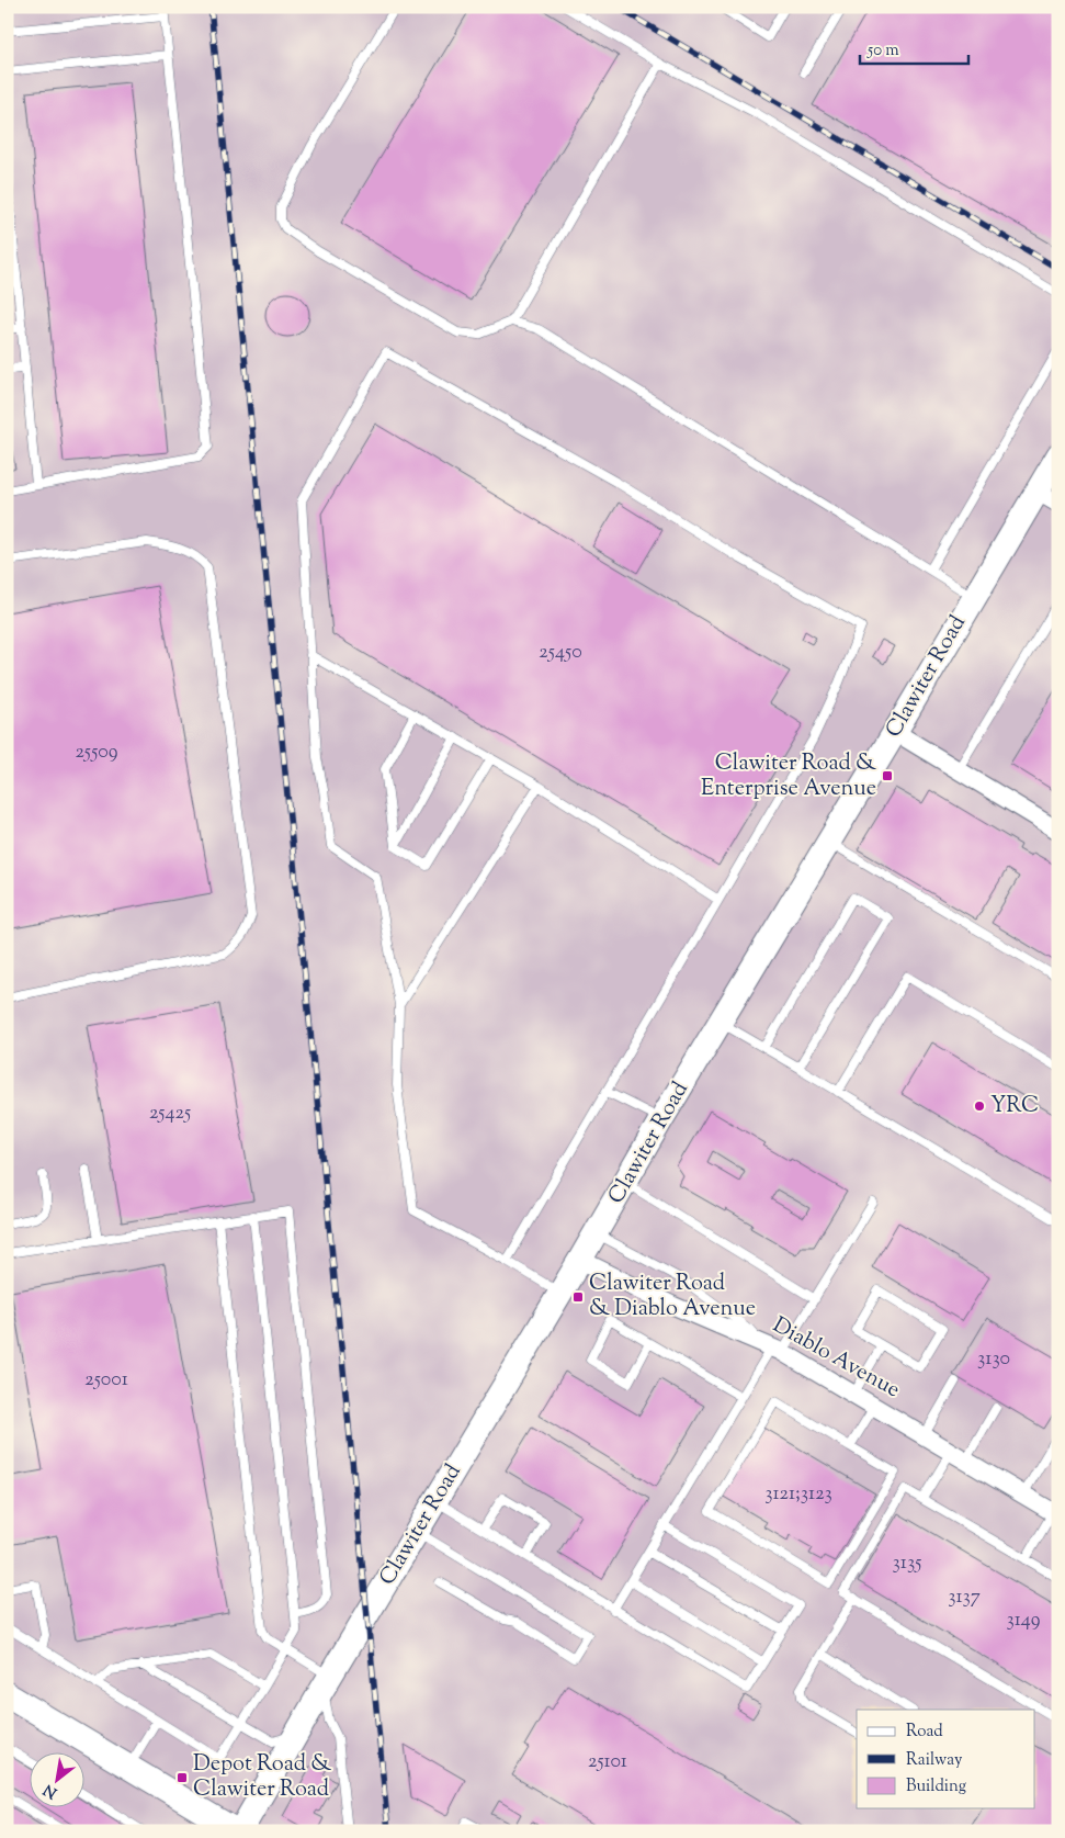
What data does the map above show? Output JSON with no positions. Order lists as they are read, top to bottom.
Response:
{
  "streets": {
    "street": ["Clawiter Road", "Diablo Avenue"]
  },
  "crossings": [
    ["Clawiter Road", "Diablo Avenue"]
  ],
  "places": {
    "transit": ["Clawiter Road & Enterprise Avenue", "Clawiter Road & Diablo Avenue", "Depot Road & Clawiter Road"],
    "other": ["YRC"]
  },
  "house_numbers": [
    "25450",
    "25509",
    "25425",
    "3130",
    "25001",
    "3121;3123",
    "3135",
    "3137",
    "3149",
    "25101"
  ],
  "legend": ["Road", "Railway", "Building"],
  "scale_bar": "50 m",
  "north": "bottom left"
}
